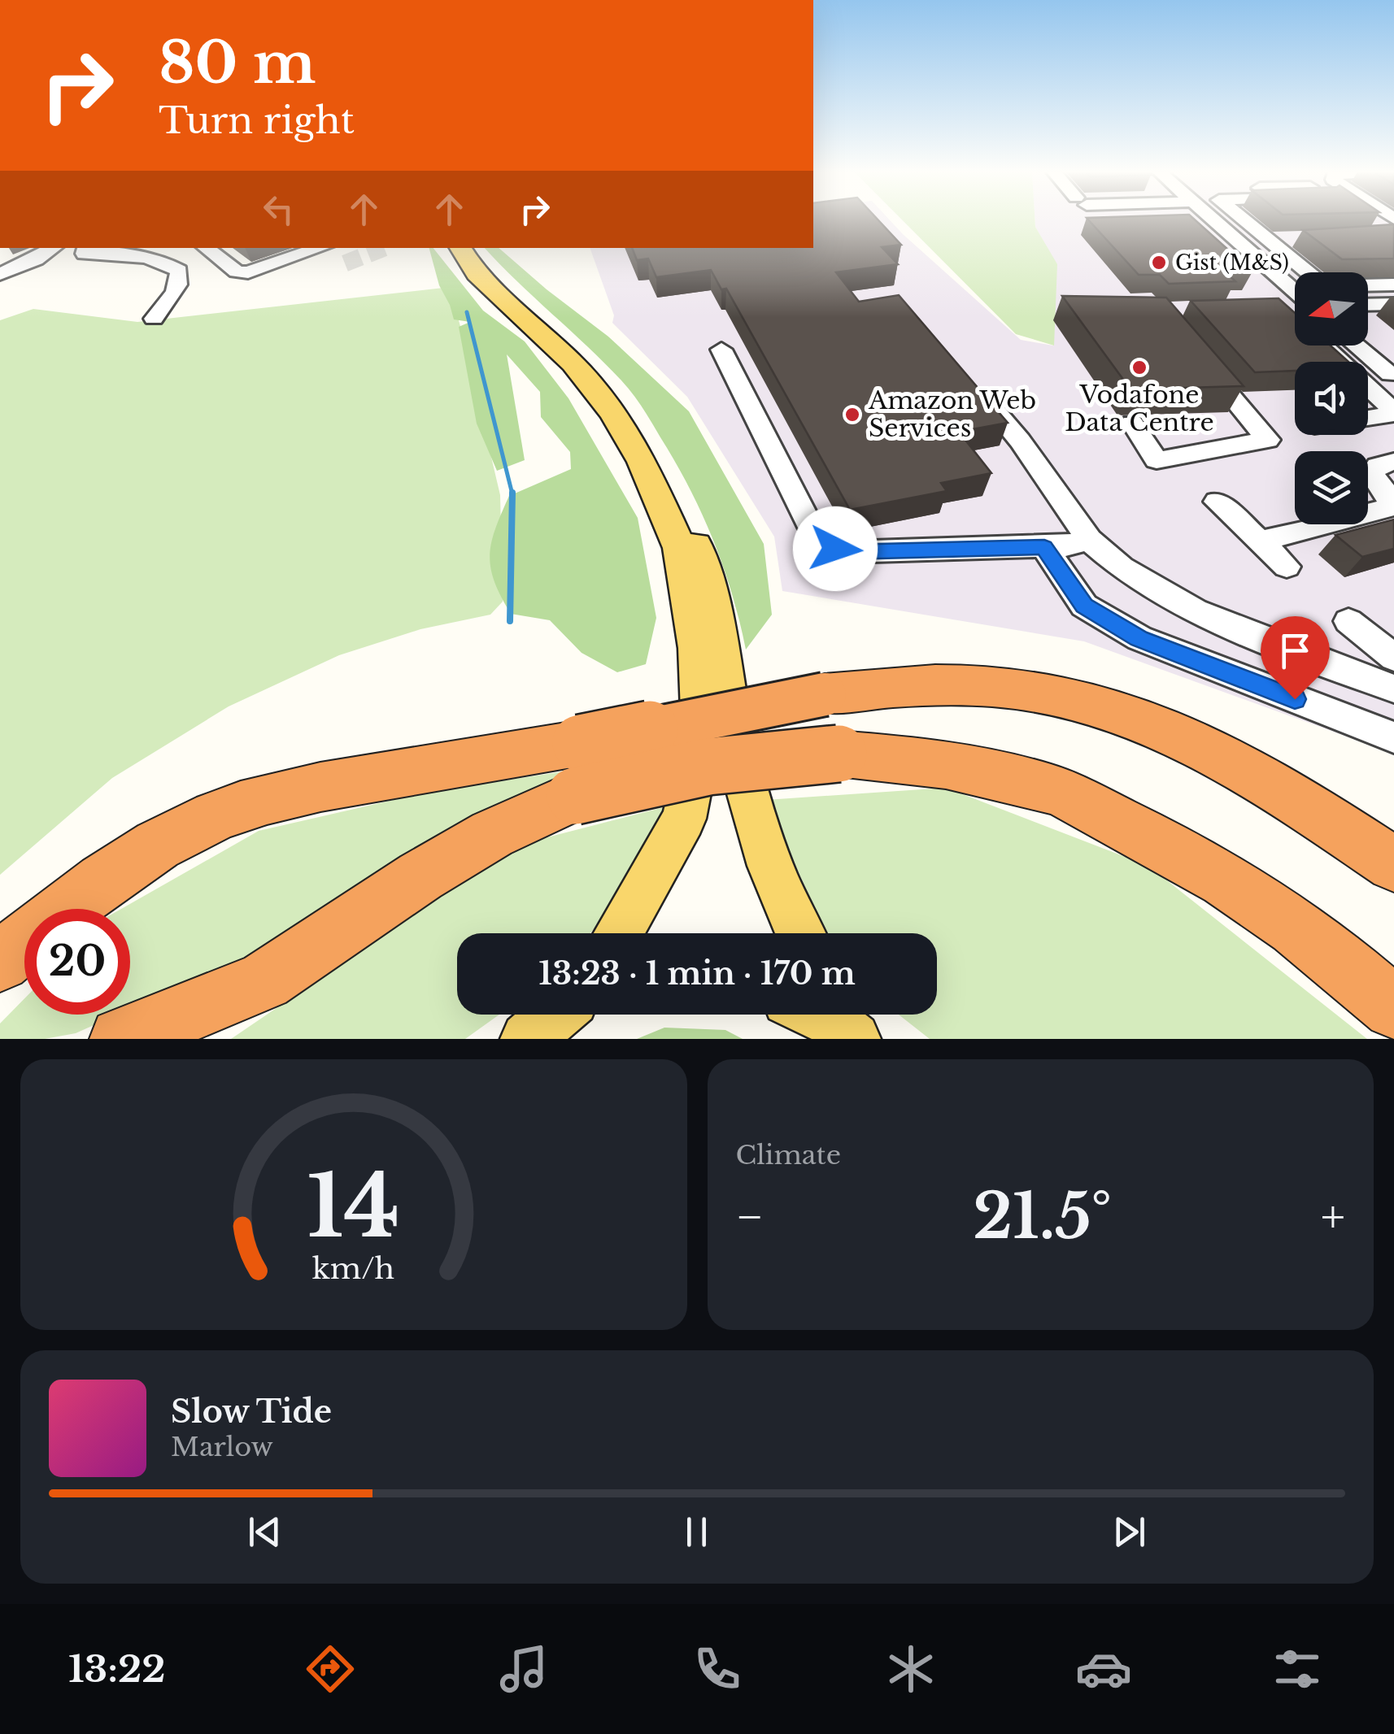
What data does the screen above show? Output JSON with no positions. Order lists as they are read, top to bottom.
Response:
{
  "places": ["Gist (M&S)", "Vodafone Data Centre", "Amazon Web Services"],
  "north": "left",
  "page": {
    "turn": ["80 m", "Turn right"],
    "limit": "20",
    "trip": "13:23 · 1 min · 170 m",
    "tile": "Climate",
    "heat": ["−", "21.5°", "+"],
    "song": ["Slow Tide", "Marlow"],
    "tabs": "13:22",
    "gauge": ["14", "km/h"]
  }
}
